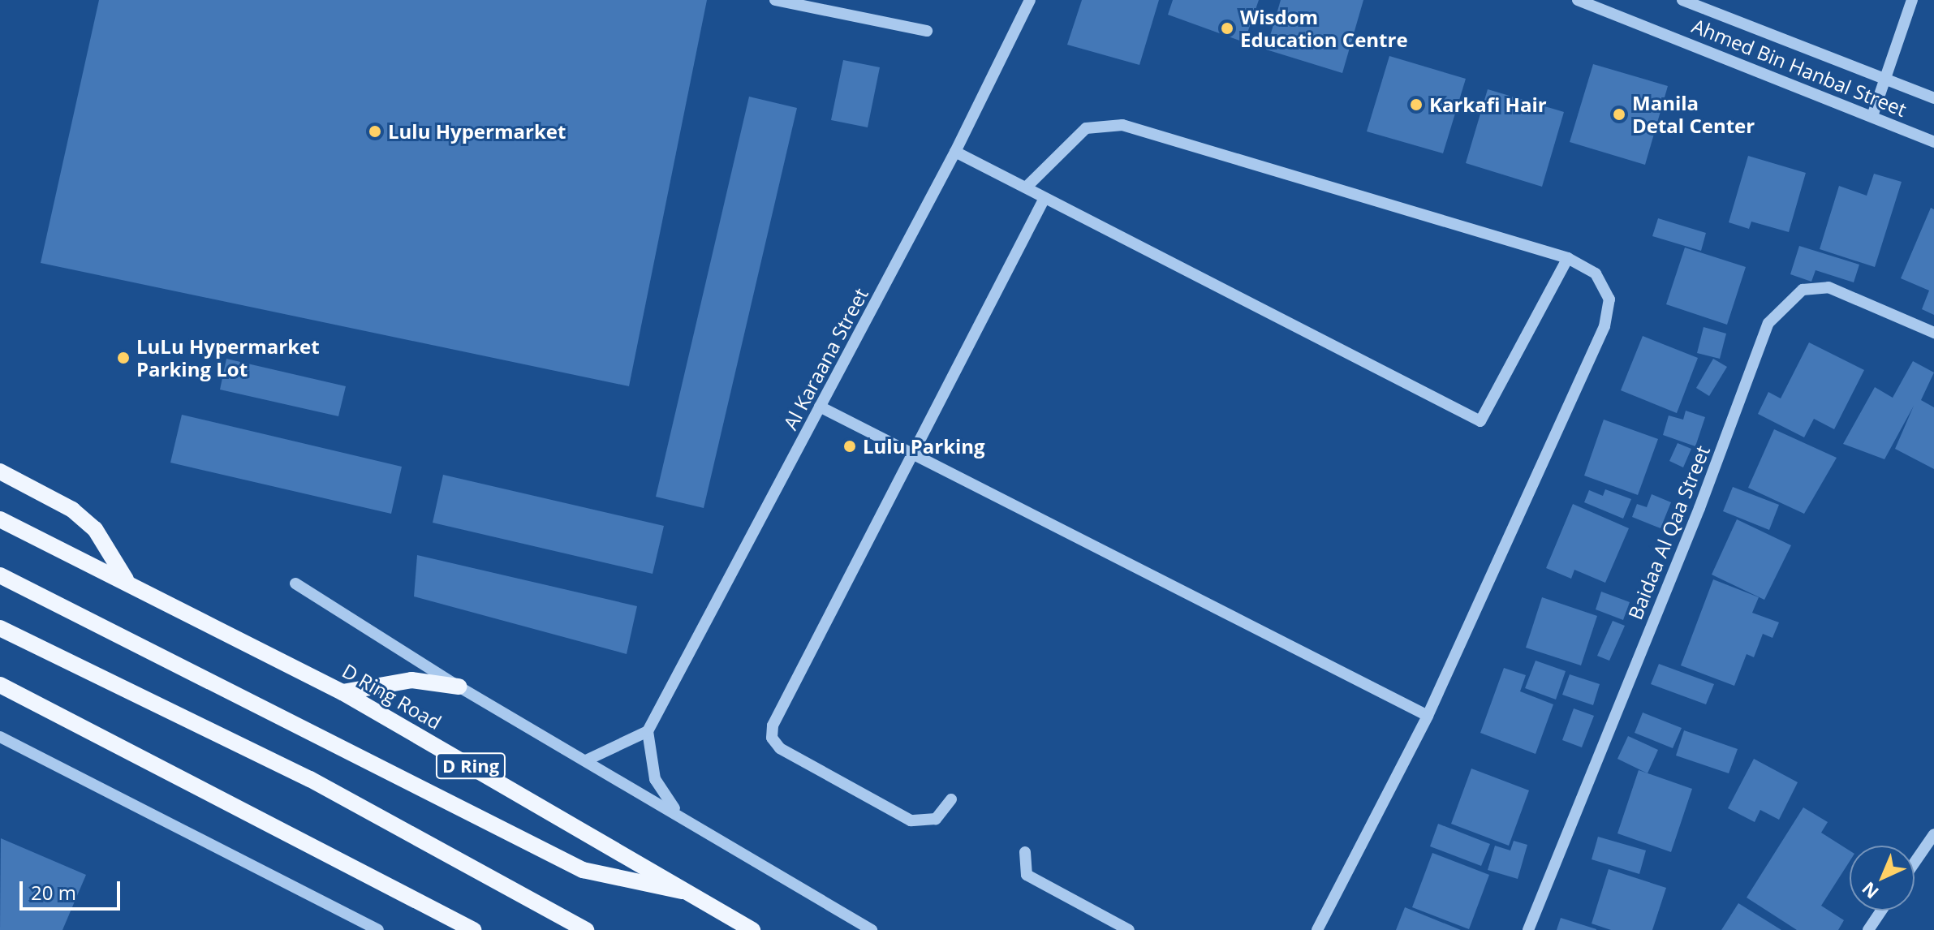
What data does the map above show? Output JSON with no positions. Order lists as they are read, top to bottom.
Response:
{
  "streets": {
    "main road": ["D Ring Road", "D Ring"],
    "street": ["Ahmed Bin Hanbal Street", "Al Karaana Street", "Baidaa Al Qaa Street"]
  },
  "places": [
    "Wisdom Education Centre",
    "Karkafi Hair",
    "Manila Detal Center",
    "Lulu Hypermarket",
    "LuLu Hypermarket Parking Lot",
    "Lulu Parking"
  ],
  "scale_bar": "20 m",
  "north": "bottom left"
}
